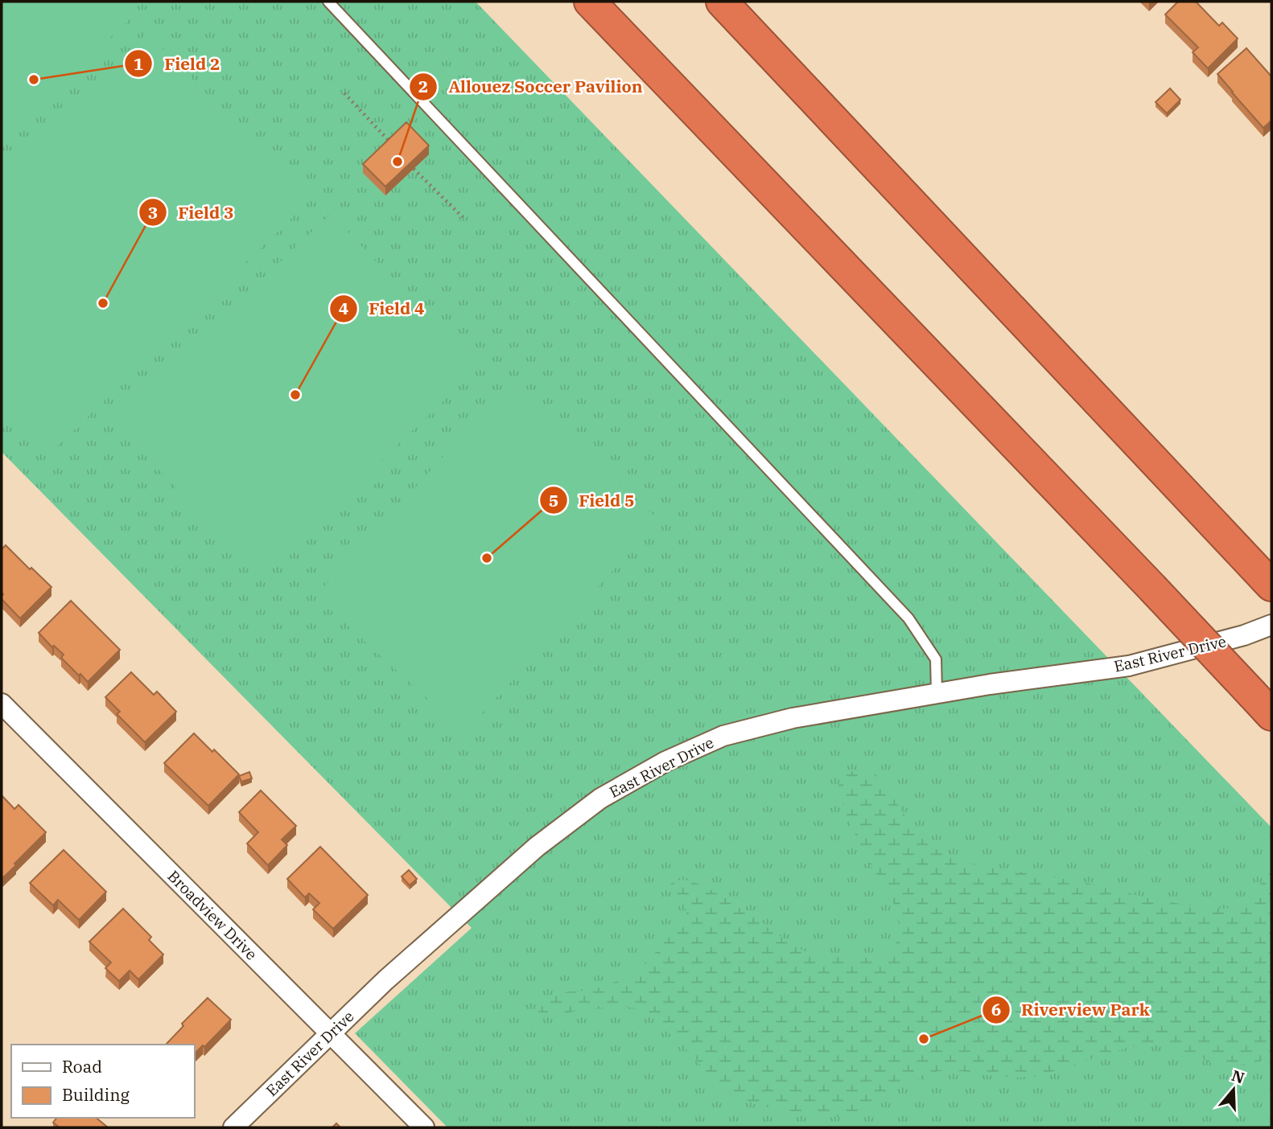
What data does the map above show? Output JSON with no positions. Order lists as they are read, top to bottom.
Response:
{
  "streets": {
    "street": ["East River Drive", "Broadview Drive"]
  },
  "crossings": [
    ["East River Drive", "Broadview Drive"]
  ],
  "places": [
    "Field 2",
    "Allouez Soccer Pavilion",
    "Field 3",
    "Field 4",
    "Field 5",
    "Riverview Park"
  ],
  "legend": ["Road", "Building"],
  "north": "top"
}
